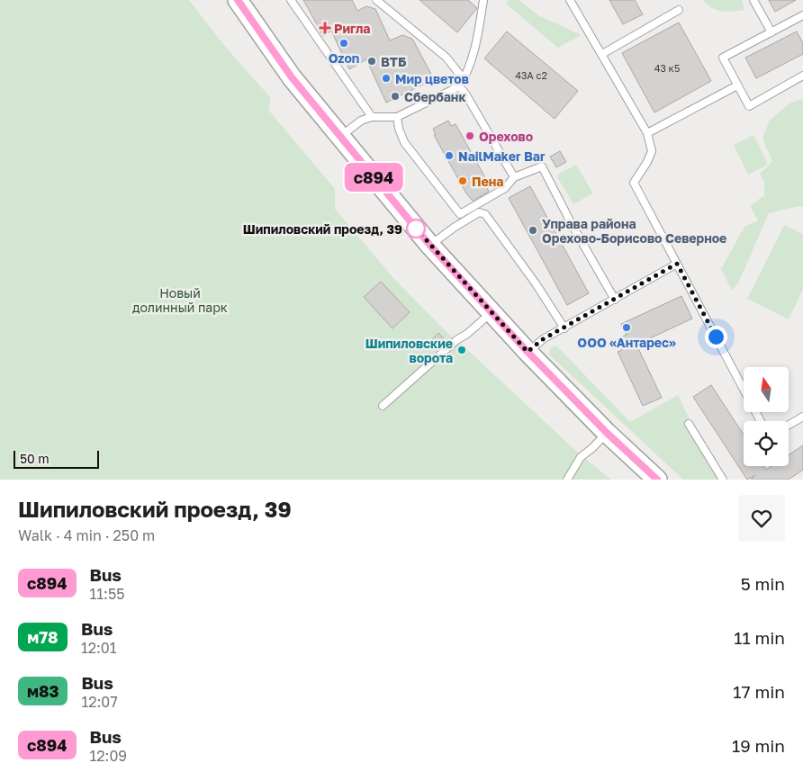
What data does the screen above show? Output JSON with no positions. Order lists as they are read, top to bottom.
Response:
{
  "parks": ["Новый долинный парк"],
  "places": {
    "health": ["Ригла"],
    "other": [
      "Ozon",
      "ВТБ",
      "Мир цветов",
      "Сбербанк",
      "Орехово",
      "NailMaker Bar",
      "Пена",
      "Шипиловский проезд, 39",
      "Управа района Орехово-Борисово Северное",
      "ООО «Антарес»",
      "Шипиловские ворота"
    ]
  },
  "lines": ["bus line с894"],
  "house_numbers": ["43 к5", "43А с2"],
  "scale_bar": "50 m",
  "north": "top",
  "page": {
    "on_map": "с894",
    "scale": "50 m",
    "heading": ["Шипиловский проезд, 39", "Walk · 4 min · 250 m"],
    "list": [
      {
        "mark": "с894",
        "name": "Bus",
        "note": "11:55",
        "value": "5 min"
      },
      {
        "mark": "м78",
        "name": "Bus",
        "note": "12:01",
        "value": "11 min"
      },
      {
        "mark": "м83",
        "name": "Bus",
        "note": "12:07",
        "value": "17 min"
      },
      {
        "mark": "с894",
        "name": "Bus",
        "note": "12:09",
        "value": "19 min"
      }
    ]
  }
}
